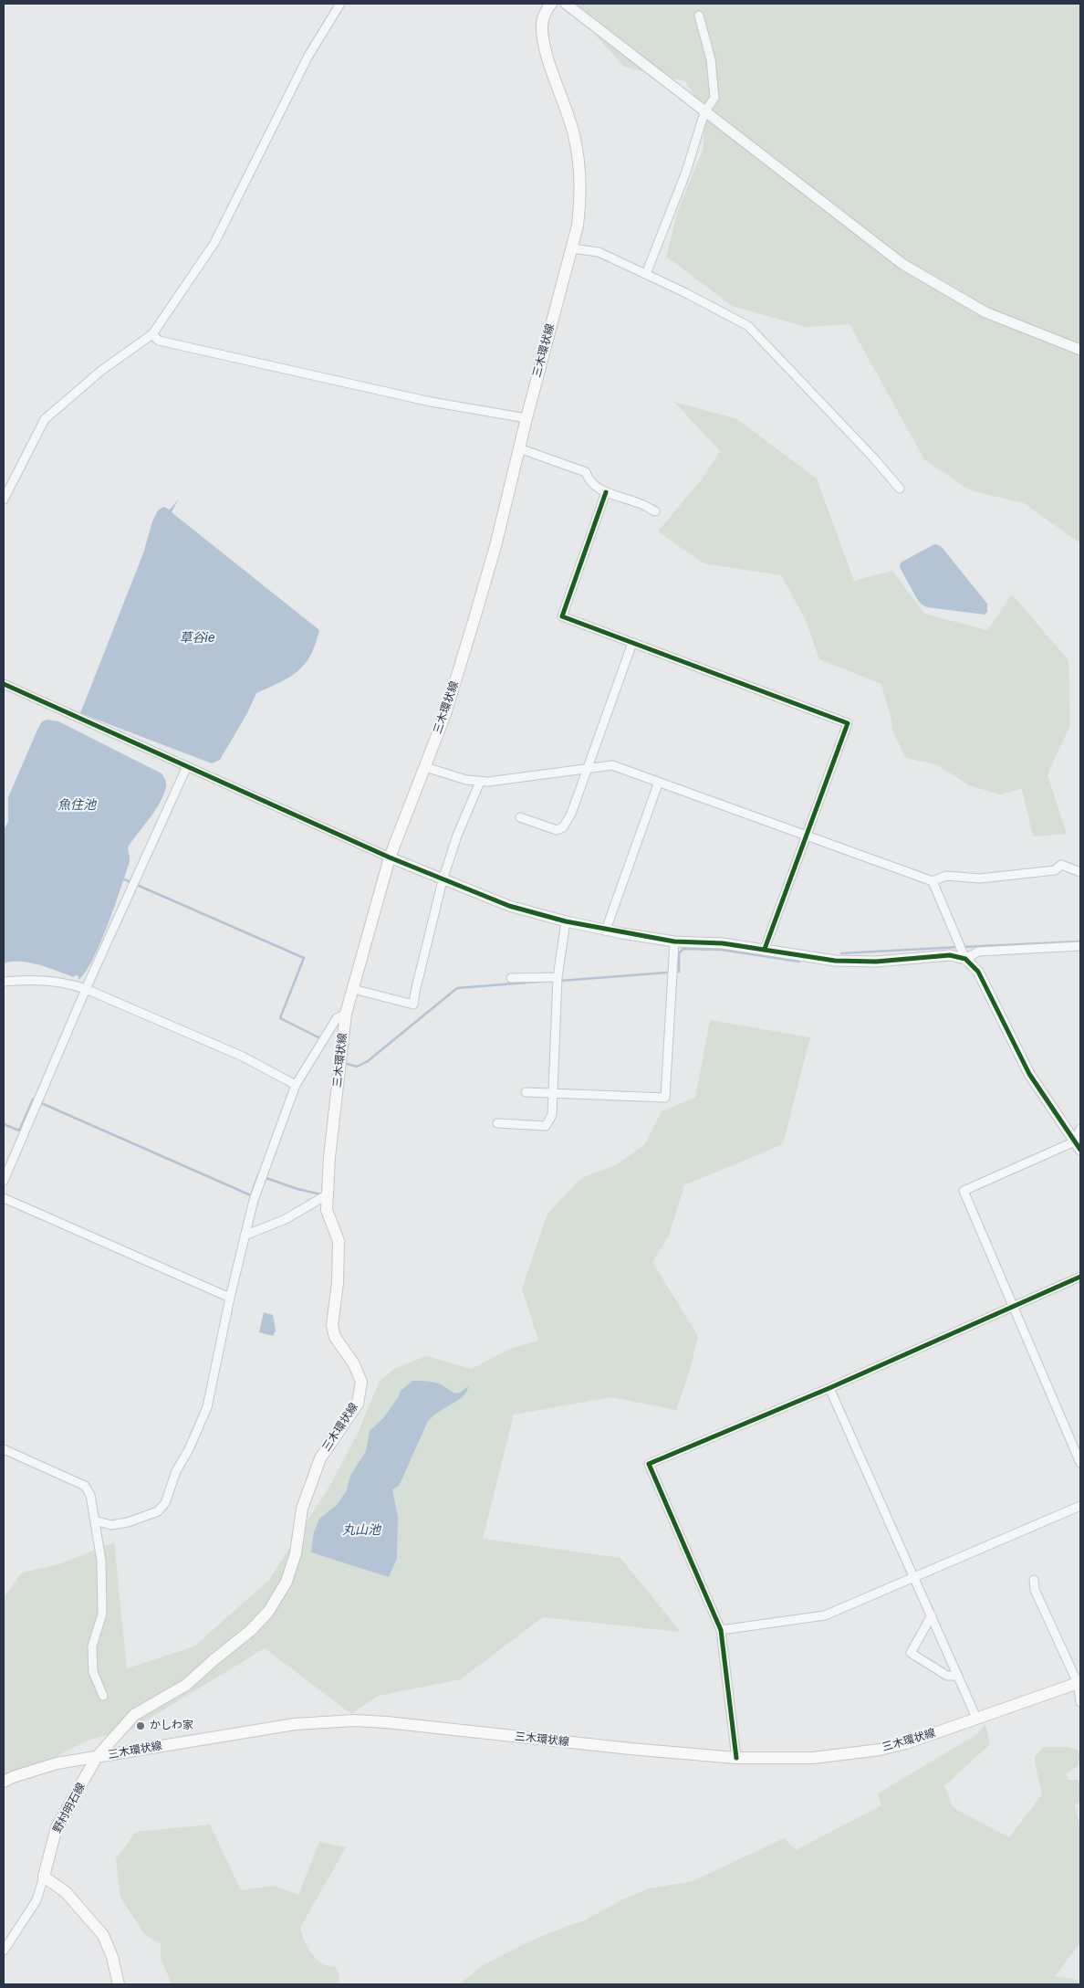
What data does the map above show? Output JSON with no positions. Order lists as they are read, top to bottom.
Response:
{
  "streets": {
    "main road": ["三木環状線", "野村明石線"]
  },
  "crossings": [
    ["三木環状線", "野村明石線"]
  ],
  "water": ["草谷ie", "魚住池", "丸山池"],
  "places": ["かしわ家"]
}
